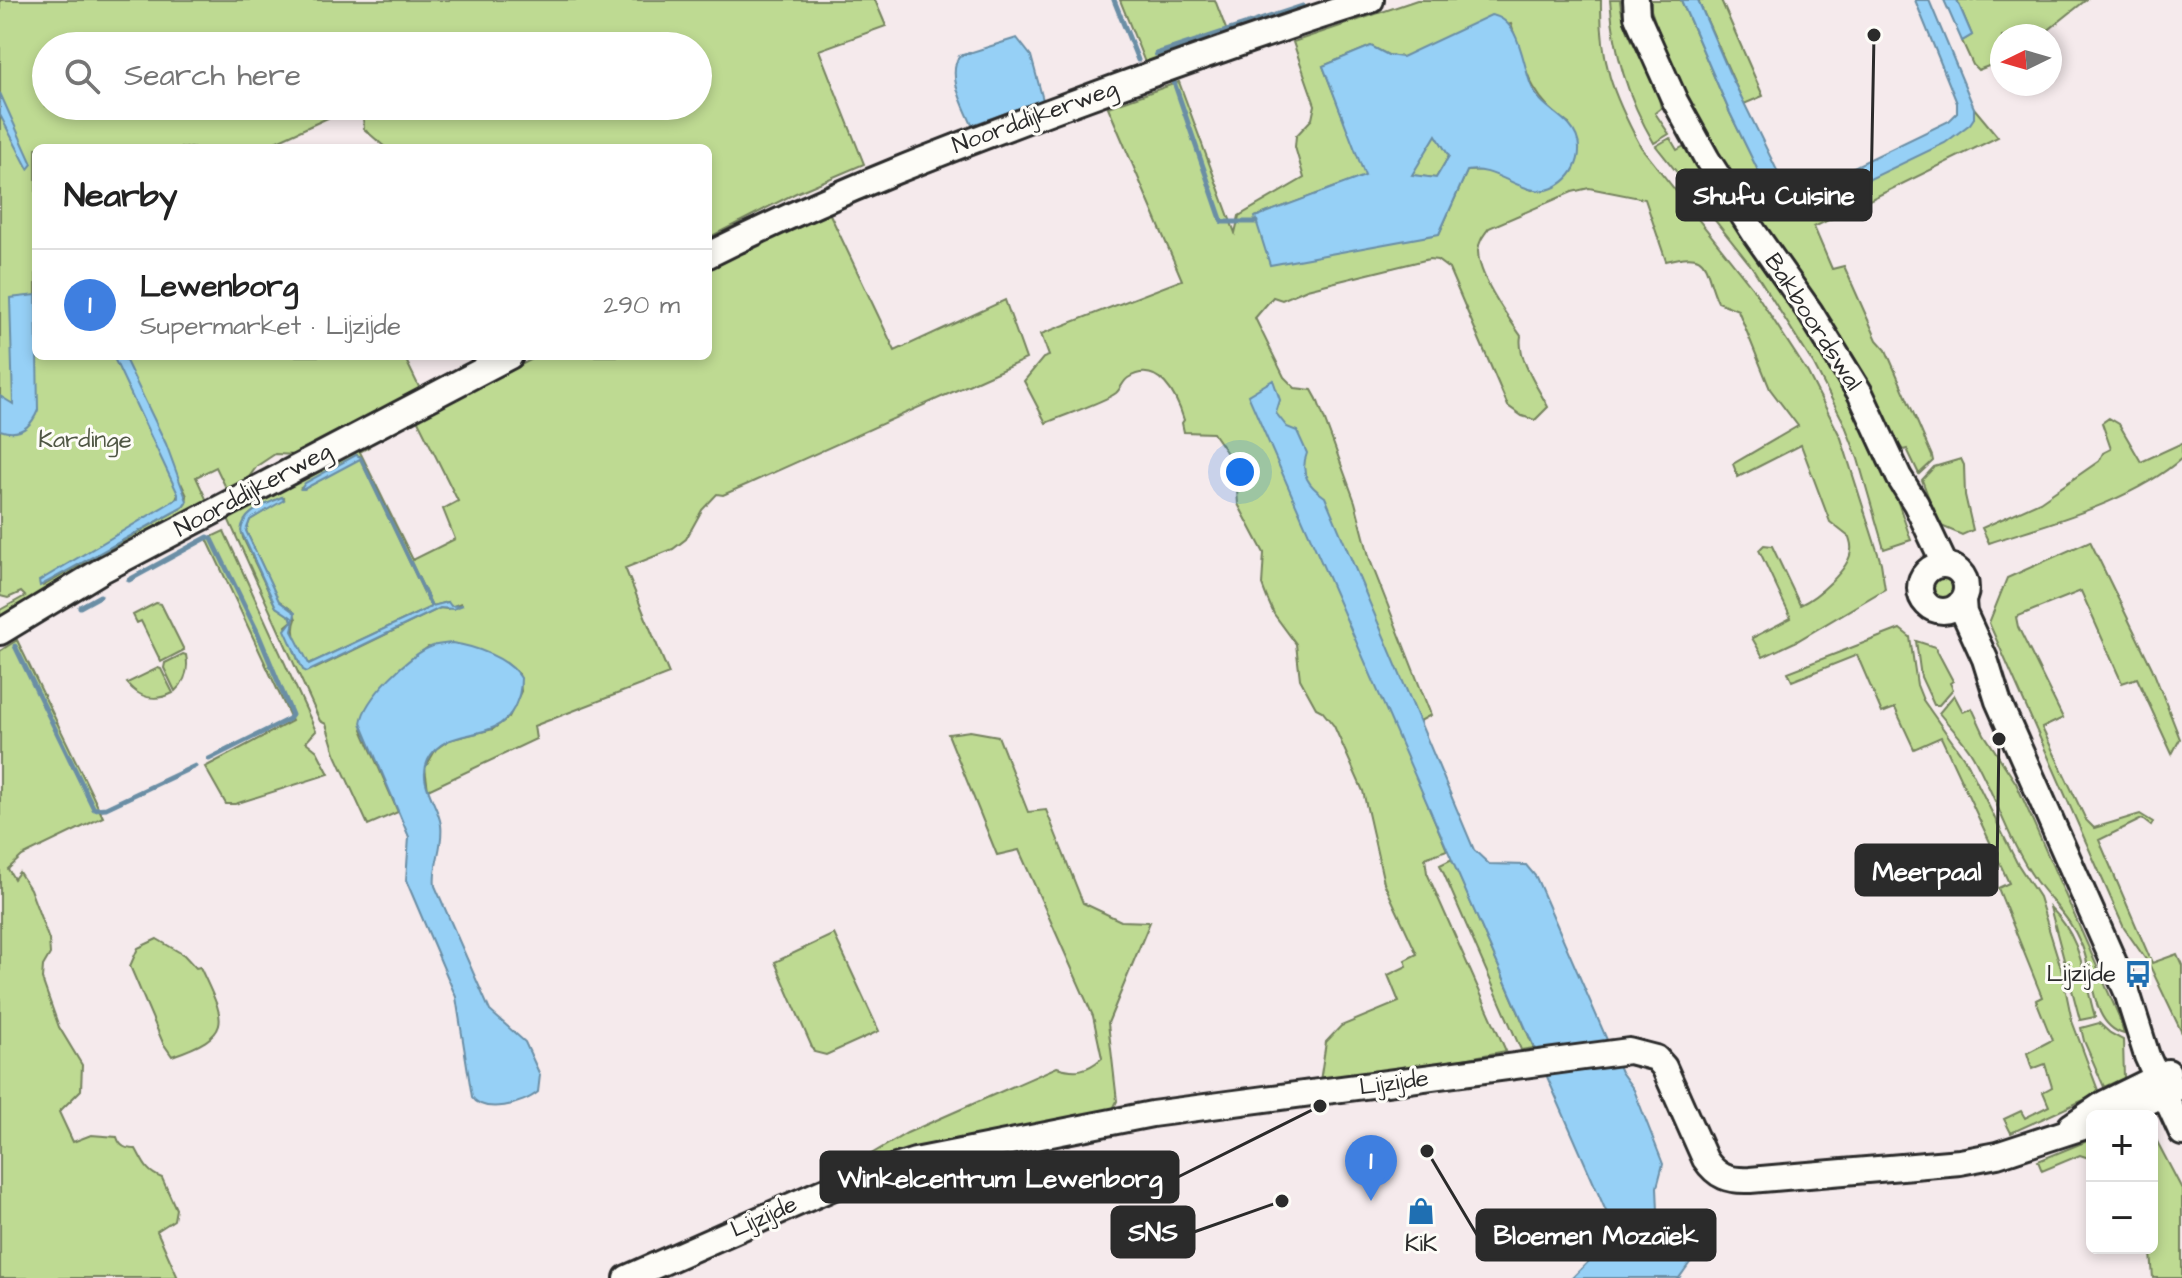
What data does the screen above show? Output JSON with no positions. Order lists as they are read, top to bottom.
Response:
{
  "streets": {
    "street": ["Noorddijkerweg", "Bakboordswal", "Lijzijde"]
  },
  "parks": ["Kardinge"],
  "places": {
    "other": [
      "Shufu Cuisine",
      "Meerpaal",
      "Winkelcentrum Lewenborg",
      "Bloemen Mozaïek",
      "SNS"
    ],
    "bus stop": ["Lijzijde"],
    "shop": ["KiK"]
  },
  "north": "left",
  "page": {
    "search": "Search here",
    "heading": "Nearby",
    "list": [
      {
        "mark": "1",
        "name": "Lewenborg",
        "note": "Supermarket · Lijzijde",
        "value": "290 m"
      }
    ],
    "map_buttons": ["+", "−"],
    "pins": "1"
  }
}
